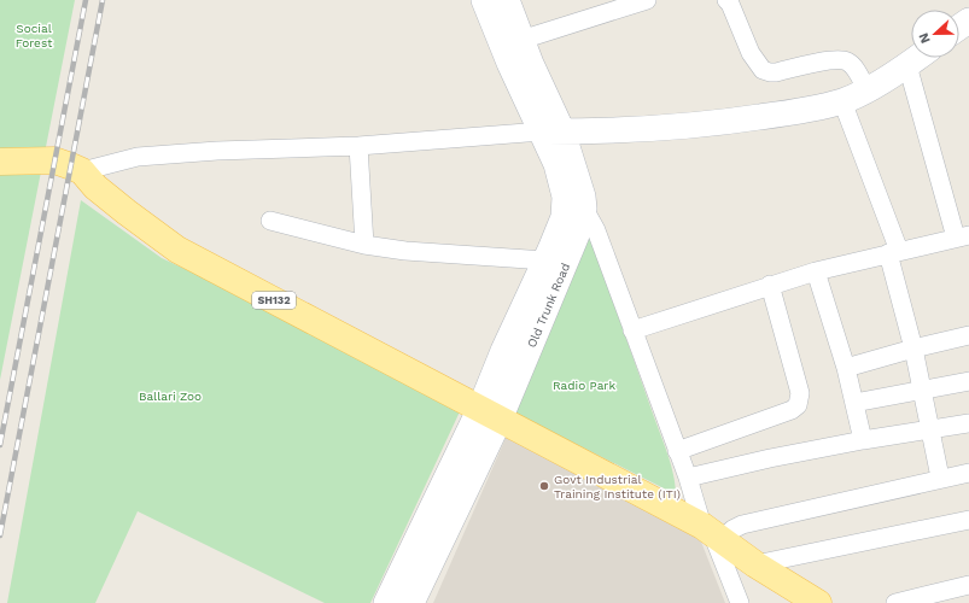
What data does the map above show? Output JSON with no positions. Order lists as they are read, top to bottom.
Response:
{
  "streets": {
    "main road": ["SH132"],
    "street": ["Old Trunk Road"]
  },
  "crossings": [
    ["SH132", "Old Trunk Road"]
  ],
  "parks": ["Social Forest", "Radio Park", "Ballari Zoo"],
  "places": ["Govt Industrial Training Institute (ITI)"],
  "north": "left"
}
